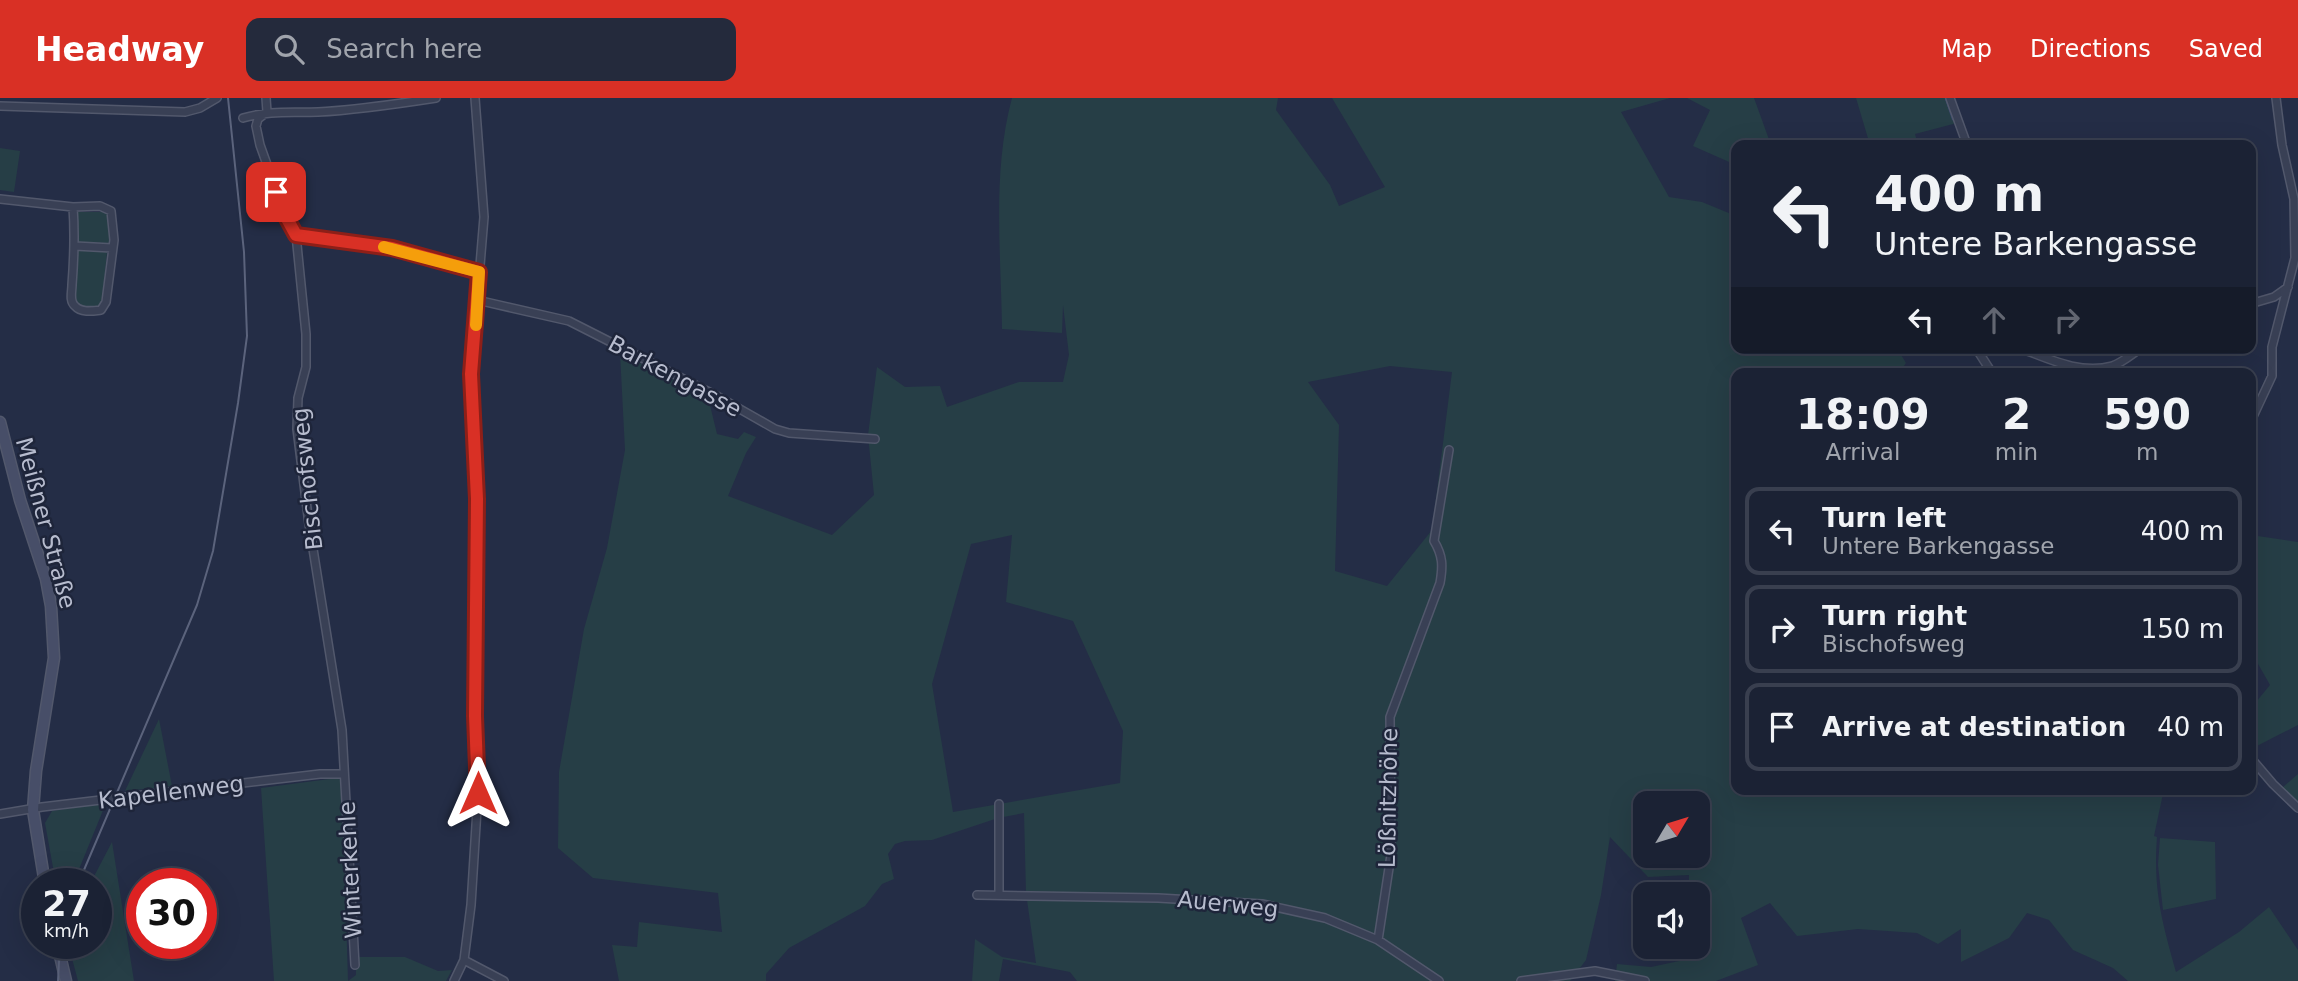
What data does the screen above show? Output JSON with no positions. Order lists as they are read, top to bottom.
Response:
{
  "streets": {
    "main road": ["Meißner Straße"],
    "street": [
      "Barkengasse",
      "Bischofsweg",
      "Kapellenweg",
      "Lößnitzhöhe",
      "Winterkehle",
      "Auerweg"
    ]
  },
  "crossings": [
    ["Bischofsweg", "Kapellenweg"],
    ["Bischofsweg", "Winterkehle"],
    ["Meißner Straße", "Kapellenweg"],
    ["Kapellenweg", "Winterkehle"],
    ["Lößnitzhöhe", "Auerweg"]
  ],
  "north": "top right",
  "page": {
    "header": "Headway",
    "search": "Search here",
    "nav": ["Map", "Directions", "Saved"],
    "turn": ["400 m", "Untere Barkengasse"],
    "eta": [
      "18:09",
      "Arrival",
      "2",
      "min",
      "590",
      "m"
    ],
    "list": [
      {
        "name": "Turn left",
        "note": "Untere Barkengasse",
        "value": "400 m"
      },
      {
        "name": "Turn right",
        "note": "Bischofsweg",
        "value": "150 m"
      },
      {
        "name": "Arrive at destination",
        "value": "40 m"
      }
    ],
    "speed": "27 km/h",
    "limit": "30"
  }
}
